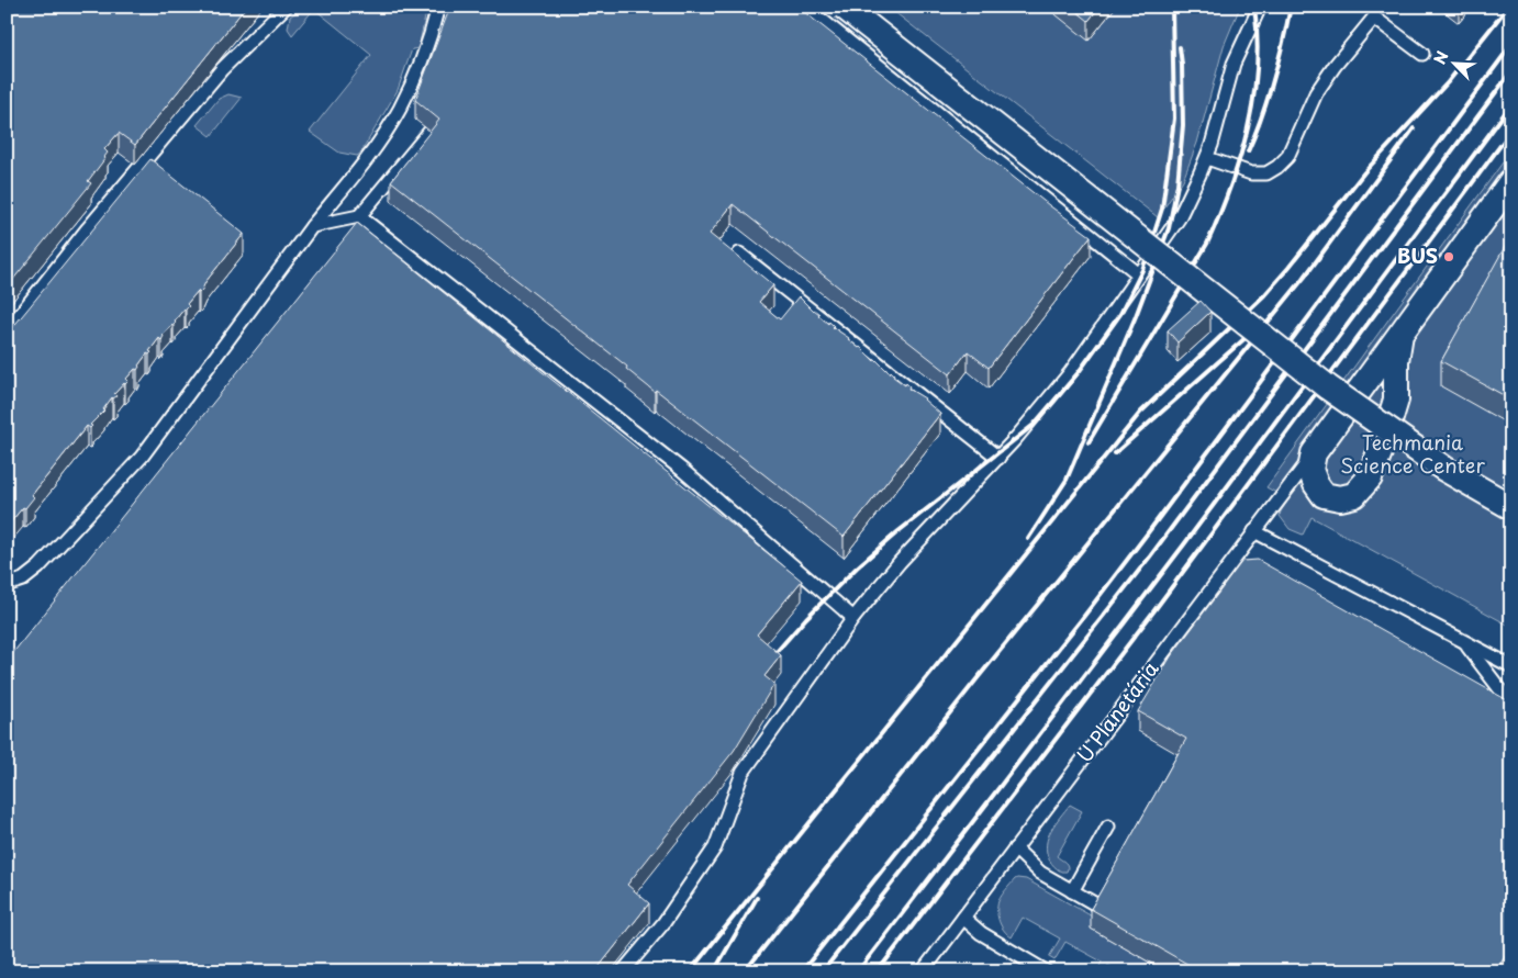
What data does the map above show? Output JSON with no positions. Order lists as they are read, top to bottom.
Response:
{
  "streets": {
    "street": ["U Planetária"]
  },
  "parks": ["Techmania Science Center"],
  "places": ["BUS"],
  "north": "top left"
}
